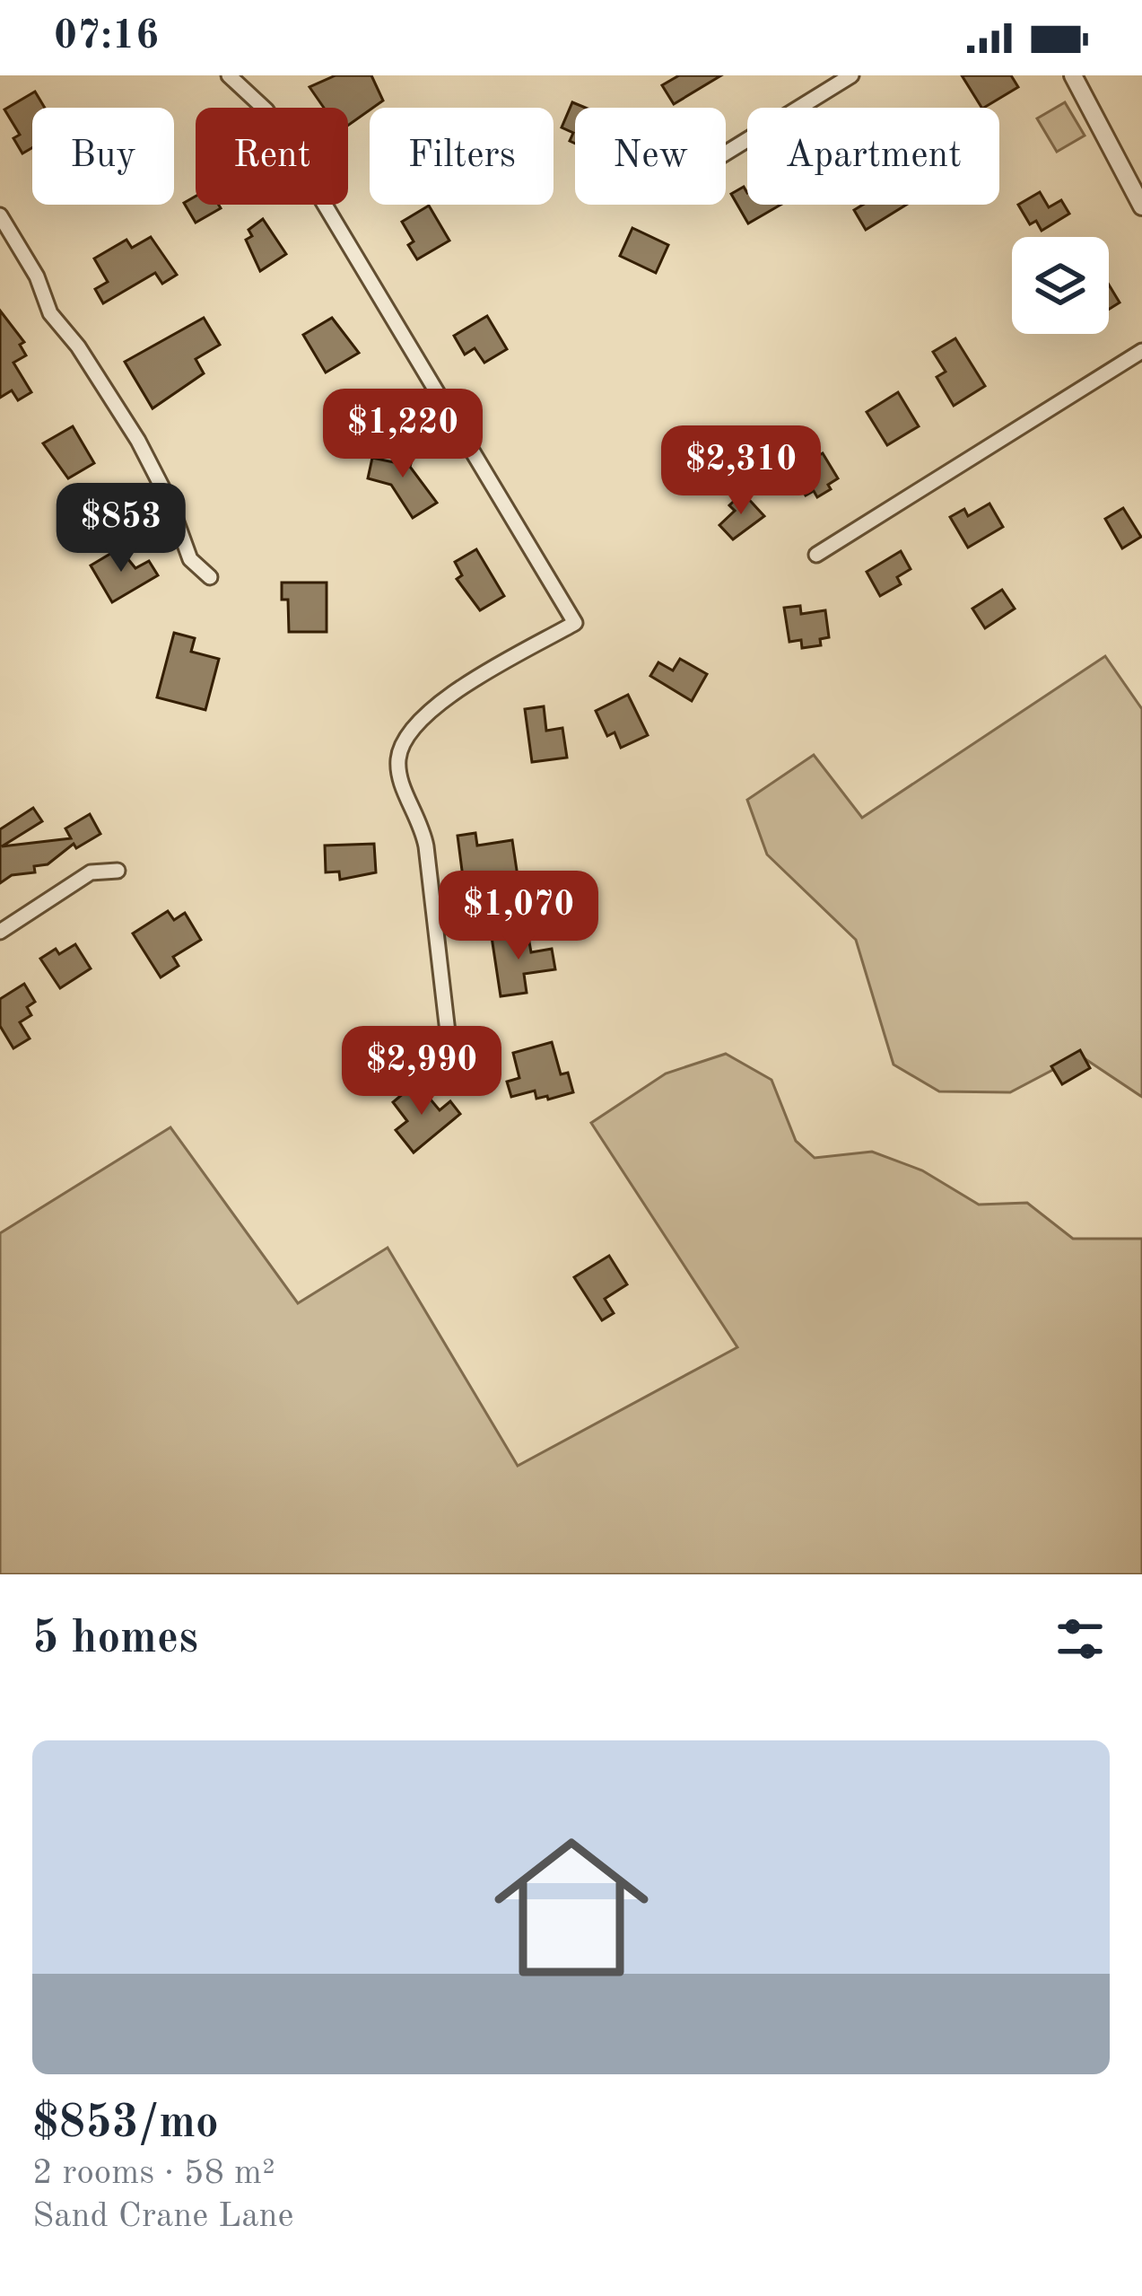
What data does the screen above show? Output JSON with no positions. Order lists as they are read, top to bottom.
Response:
{
  "page": {
    "status": "07:16",
    "chip": [
      "Buy",
      "Rent",
      "Filters",
      "New",
      "Apartment"
    ],
    "price": [
      "$1,220",
      "$2,310",
      "$853",
      "$1,070",
      "$2,990"
    ],
    "heading": "5 homes",
    "list": [
      {
        "name": "$853/mo",
        "note": "2 rooms · 58 m² · Sand Crane Lane"
      }
    ]
  }
}
